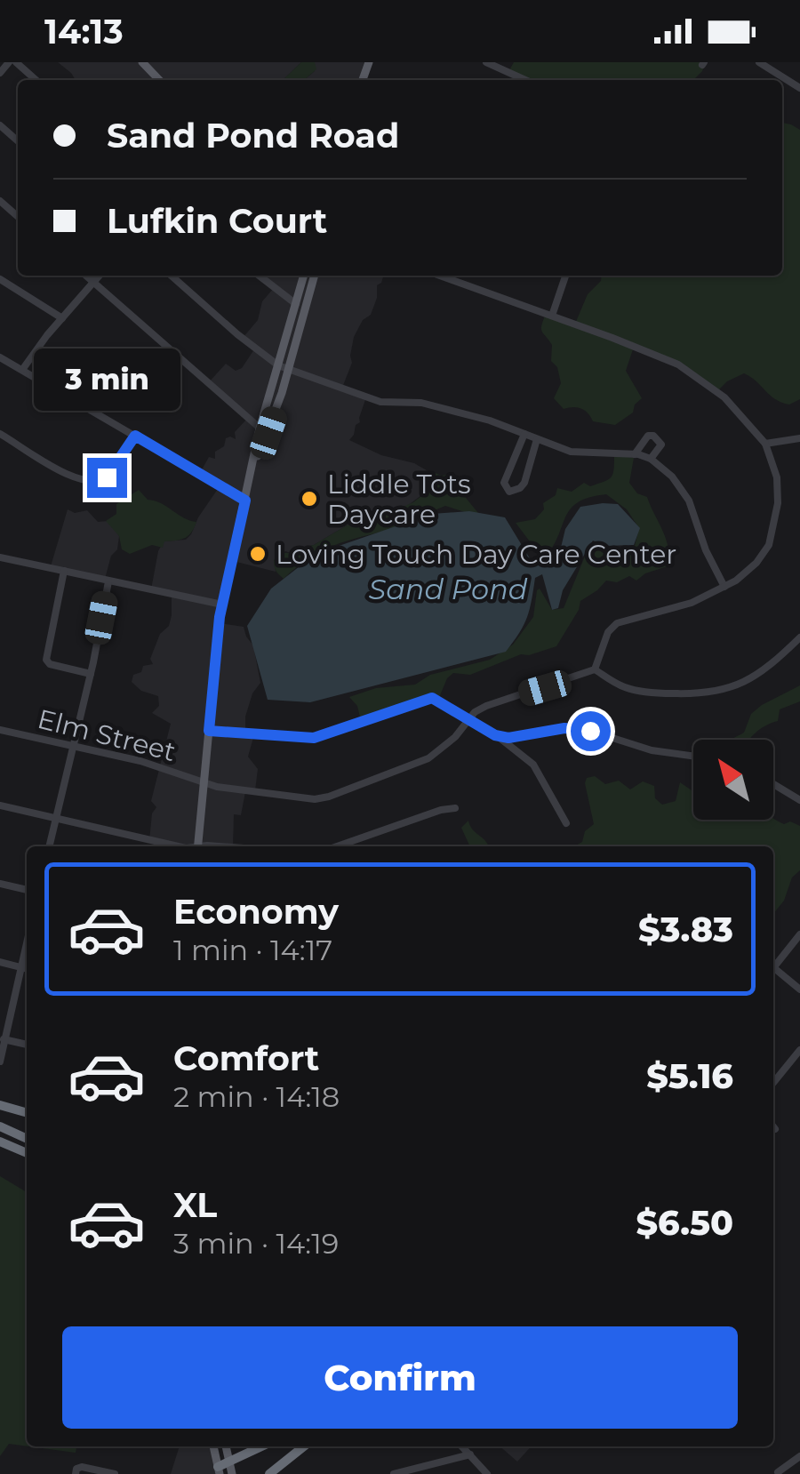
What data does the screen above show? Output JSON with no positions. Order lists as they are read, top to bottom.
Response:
{
  "streets": {
    "street": ["Elm Street"]
  },
  "water": ["Sand Pond"],
  "places": ["Liddle Tots Daycare", "Loving Touch Day Care Center"],
  "north": "top left",
  "page": {
    "status": "14:13",
    "banner": ["Sand Pond Road", "Lufkin Court"],
    "bubble": "3 min",
    "list": [
      {
        "name": "Economy",
        "note": "1 min · 14:17",
        "value": "$3.83"
      },
      {
        "name": "Comfort",
        "note": "2 min · 14:18",
        "value": "$5.16"
      },
      {
        "name": "XL",
        "note": "3 min · 14:19",
        "value": "$6.50"
      }
    ],
    "buttons": "Confirm"
  }
}
